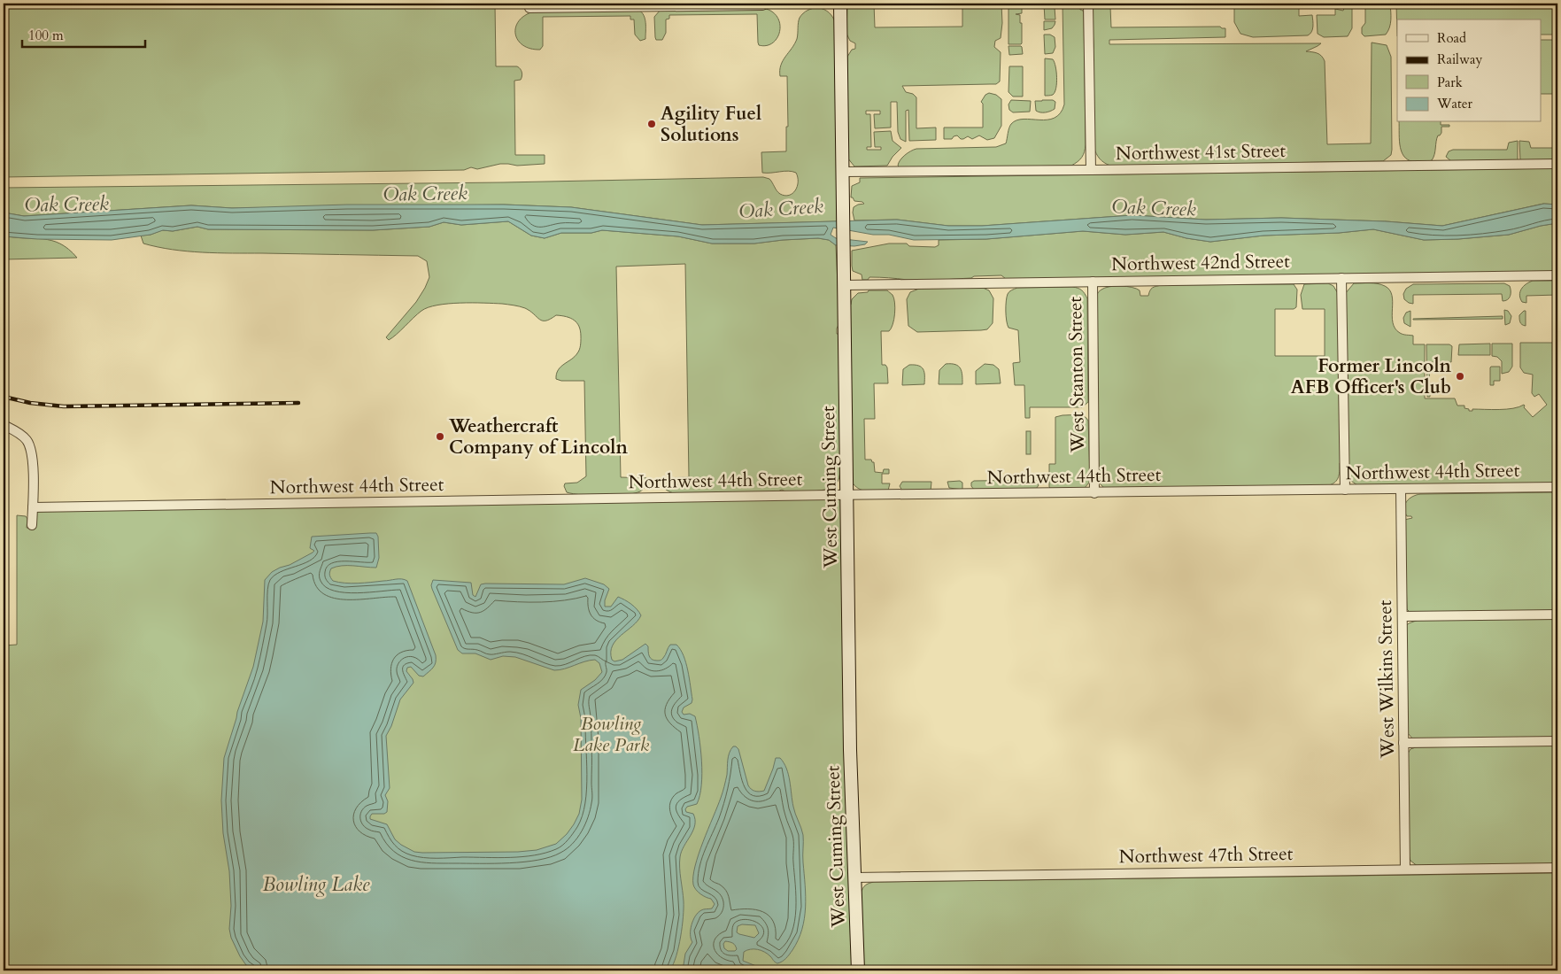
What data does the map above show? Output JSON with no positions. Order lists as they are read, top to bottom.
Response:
{
  "streets": {
    "street": [
      "Northwest 41st Street",
      "Northwest 42nd Street",
      "West Stanton Street",
      "Northwest 44th Street",
      "West Cuming Street",
      "West Wilkins Street",
      "Northwest 47th Street"
    ]
  },
  "crossings": [
    ["Northwest 41st Street", "West Cuming Street"],
    ["Northwest 42nd Street", "West Stanton Street"],
    ["Northwest 42nd Street", "West Cuming Street"],
    ["West Stanton Street", "Northwest 44th Street"],
    ["Northwest 44th Street", "West Cuming Street"],
    ["Northwest 44th Street", "West Wilkins Street"],
    ["West Cuming Street", "Northwest 47th Street"],
    ["West Wilkins Street", "Northwest 47th Street"]
  ],
  "water": ["Oak Creek", "Bowling Lake"],
  "parks": ["Bowling Lake Park"],
  "places": ["Agility Fuel Solutions", "Former Lincoln AFB Officer's Club", "Weathercraft Company of Lincoln"],
  "legend": [
    "Road",
    "Railway",
    "Park",
    "Water"
  ],
  "scale_bar": "100 m"
}
